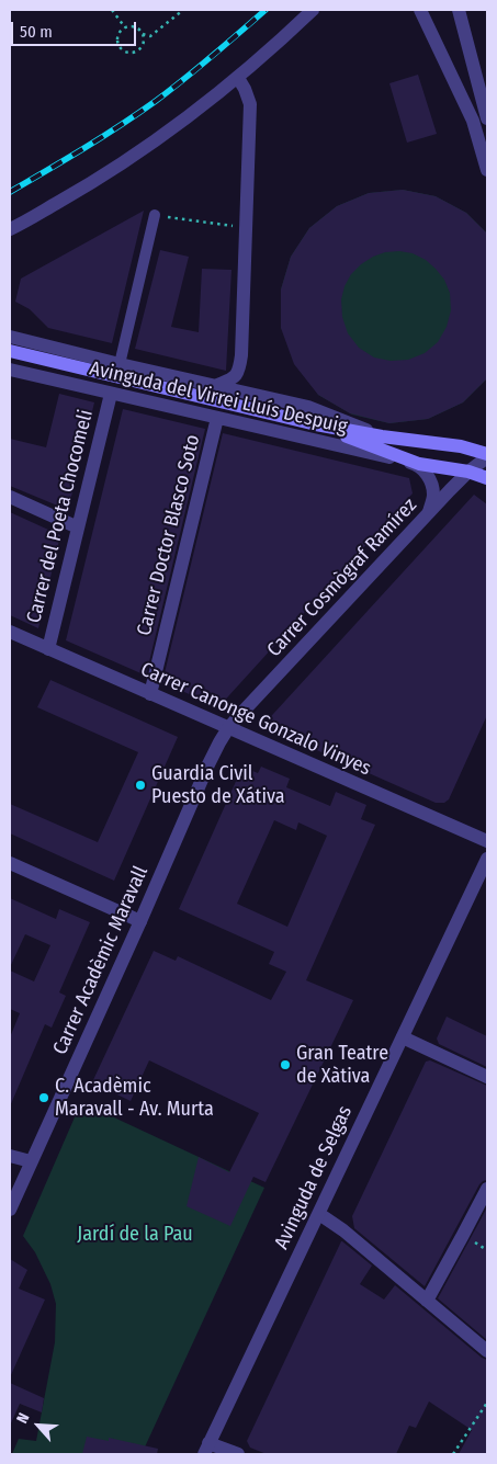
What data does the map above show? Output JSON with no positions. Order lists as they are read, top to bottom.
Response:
{
  "streets": {
    "main road": ["Avinguda del Virrei Lluís Despuig"],
    "street": [
      "Carrer del Poeta Chocomeli",
      "Carrer Doctor Blasco Soto",
      "Carrer Cosmògraf Ramírez",
      "Carrer Canonge Gonzalo Vinyes",
      "Carrer Acadèmic Maravall",
      "Avinguda de Selgas"
    ]
  },
  "crossings": [
    ["Avinguda del Virrei Lluís Despuig", "Carrer del Poeta Chocomeli"],
    ["Avinguda del Virrei Lluís Despuig", "Carrer Doctor Blasco Soto"],
    ["Avinguda del Virrei Lluís Despuig", "Carrer Cosmògraf Ramírez"],
    ["Carrer del Poeta Chocomeli", "Carrer Canonge Gonzalo Vinyes"],
    ["Carrer Doctor Blasco Soto", "Carrer Canonge Gonzalo Vinyes"],
    ["Carrer Cosmògraf Ramírez", "Carrer Canonge Gonzalo Vinyes"],
    ["Carrer Cosmògraf Ramírez", "Carrer Acadèmic Maravall"],
    ["Carrer Canonge Gonzalo Vinyes", "Carrer Acadèmic Maravall"]
  ],
  "parks": ["Jardí de la Pau"],
  "places": ["Guardia Civil Puesto de Xátiva", "Gran Teatre de Xàtiva", "C. Acadèmic Maravall - Av. Murta"],
  "scale_bar": "50 m",
  "north": "top left"
}
